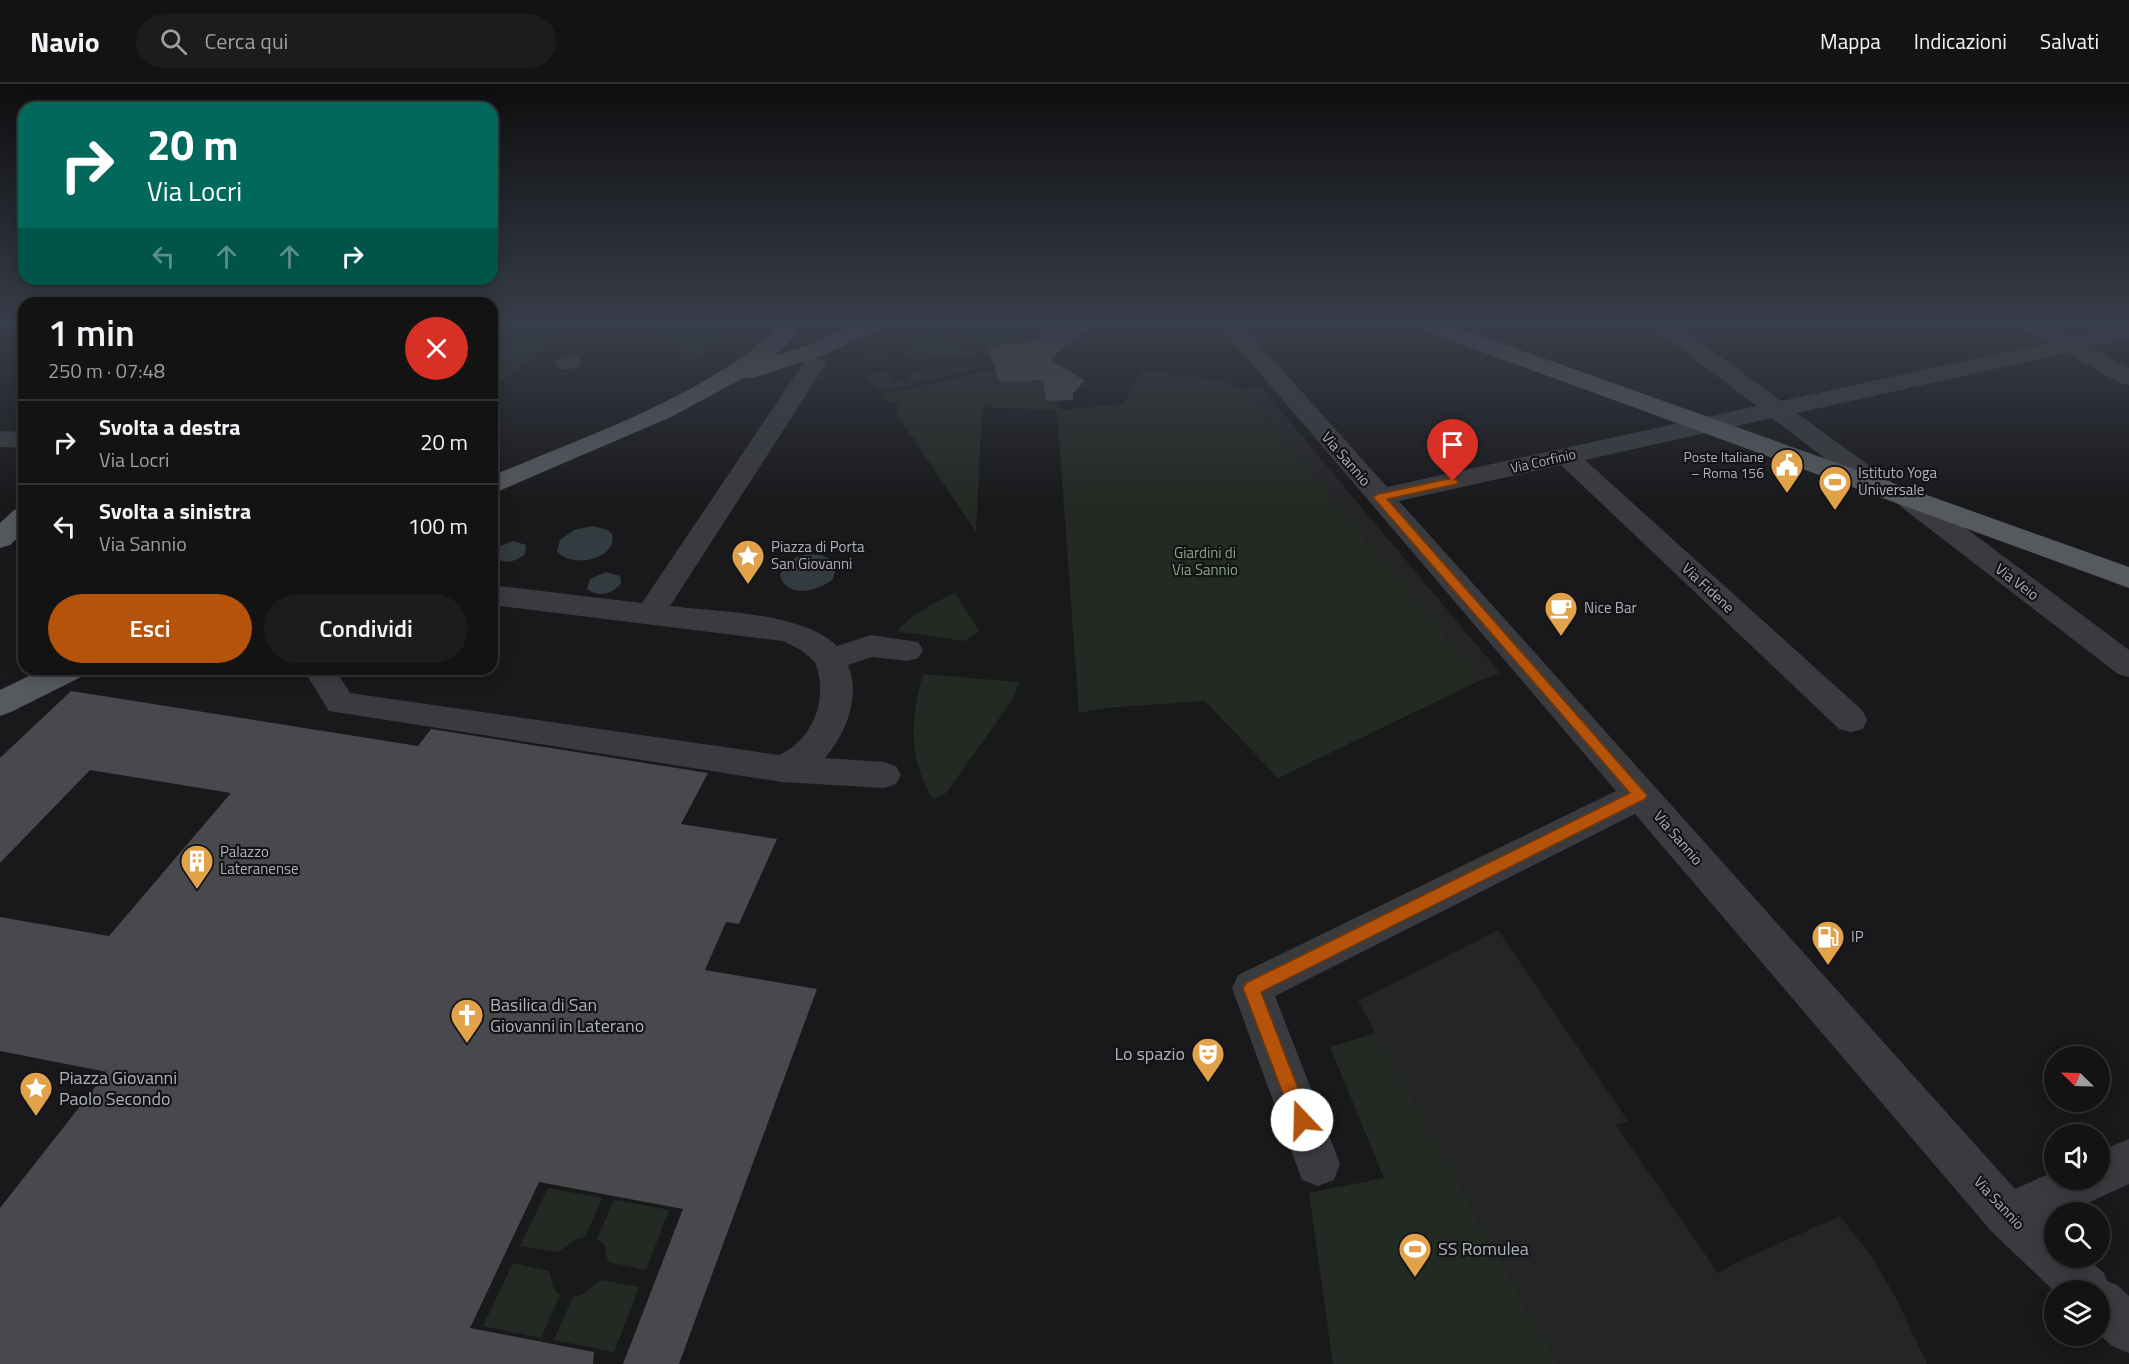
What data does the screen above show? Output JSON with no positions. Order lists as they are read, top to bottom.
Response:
{
  "streets": {
    "street": [
      "Via Sannio",
      "Via Corfinio",
      "Via Veio",
      "Via Fidene"
    ]
  },
  "crossings": [
    ["Via Sannio", "Via Corfinio"],
    ["Via Corfinio", "Via Veio"],
    ["Via Corfinio", "Via Fidene"]
  ],
  "parks": ["Giardini di Via Sannio"],
  "places": {
    "public building": ["Poste Italiane – Roma 156"],
    "sports": ["Istituto Yoga Universale", "SS Romulea"],
    "place": ["Piazza di Porta San Giovanni", "Piazza Giovanni Paolo Secondo"],
    "cafe": ["Nice Bar"],
    "building": ["Palazzo Lateranense"],
    "fuel station": ["IP"],
    "church": ["Basilica di San Giovanni in Laterano"],
    "theatre": ["Lo spazio"]
  },
  "north": "top left",
  "page": {
    "header": "Navio",
    "search": "Cerca qui",
    "nav": ["Mappa", "Indicazioni", "Salvati"],
    "turn": ["20 m", "Via Locri"],
    "heading": ["1 min", "250 m · 07:48"],
    "list": [
      {
        "name": "Svolta a destra",
        "note": "Via Locri",
        "value": "20 m"
      },
      {
        "name": "Svolta a sinistra",
        "note": "Via Sannio",
        "value": "100 m"
      }
    ],
    "buttons": ["Esci", "Condividi"]
  }
}
